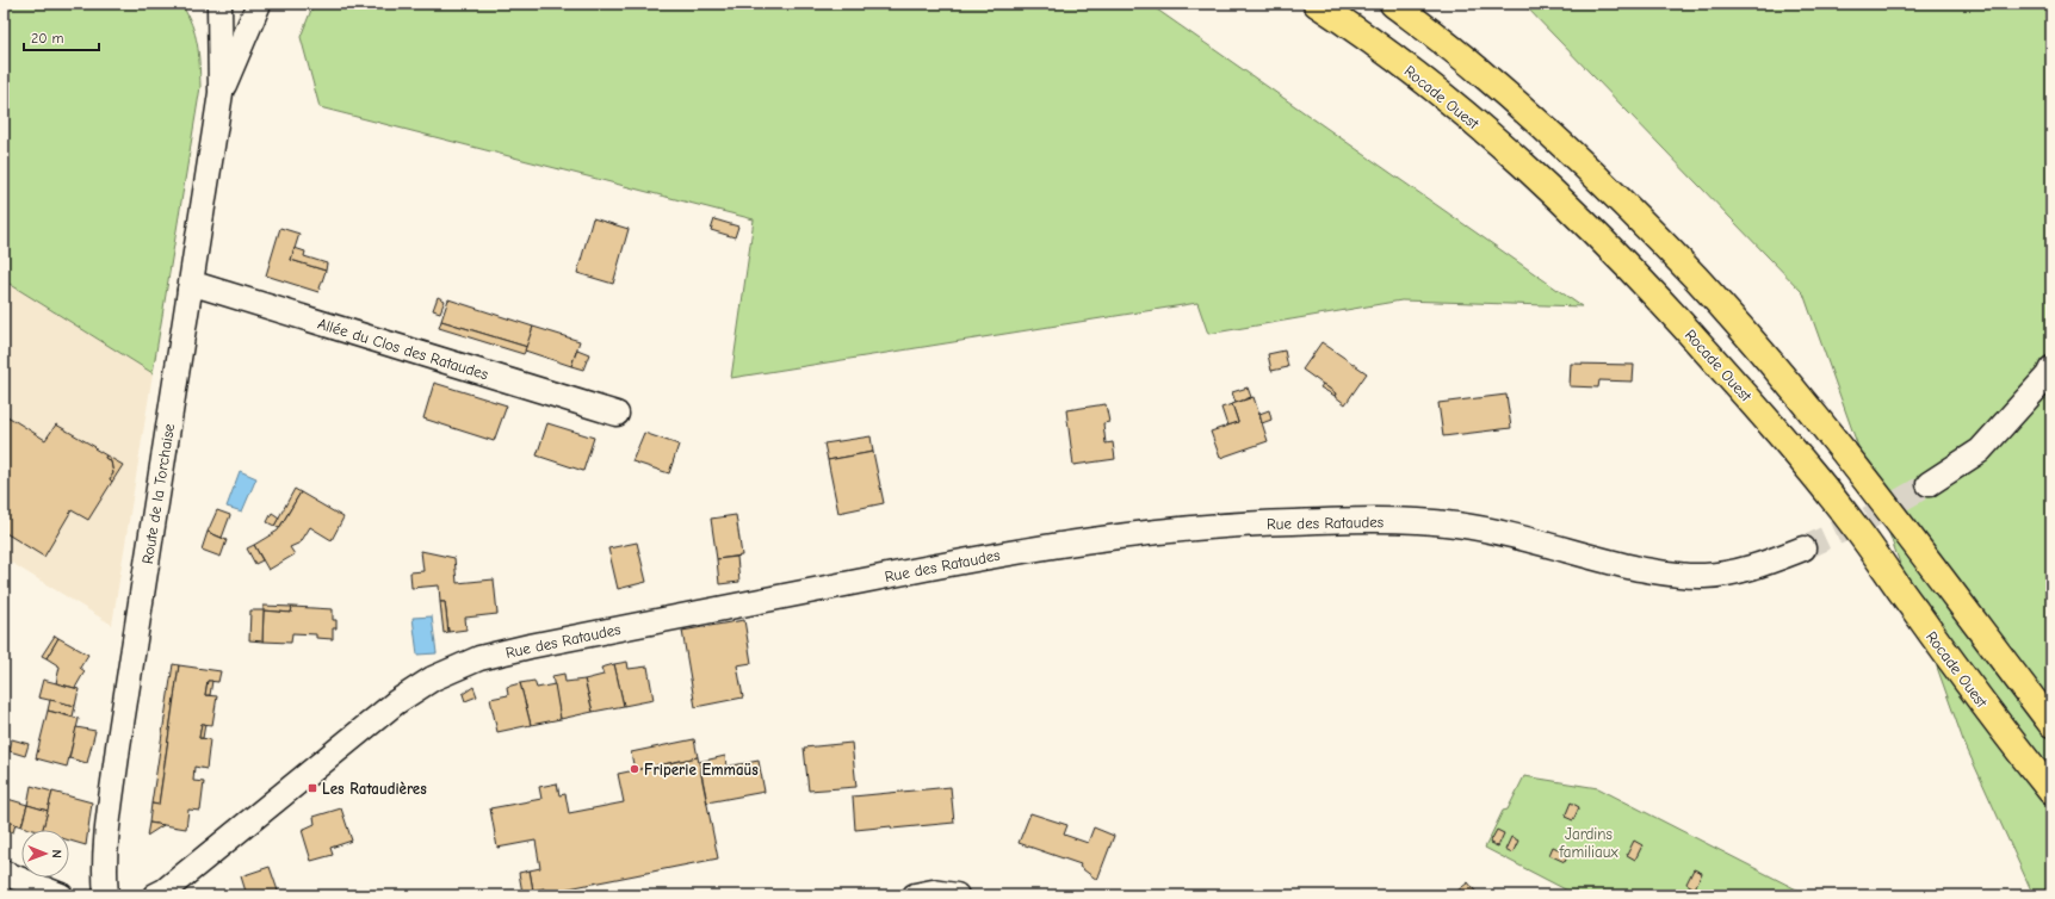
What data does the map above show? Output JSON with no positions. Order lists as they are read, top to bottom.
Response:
{
  "streets": {
    "main road": ["Rocade Ouest"],
    "street": ["Allée du Clos des Rataudes", "Route de la Torchaise", "Rue des Rataudes"]
  },
  "crossings": [
    ["Allée du Clos des Rataudes", "Route de la Torchaise"]
  ],
  "parks": ["Jardins familiaux"],
  "places": {
    "other": ["Friperie Emmaüs"],
    "transit": ["Les Rataudières"]
  },
  "scale_bar": "20 m",
  "north": "right"
}
